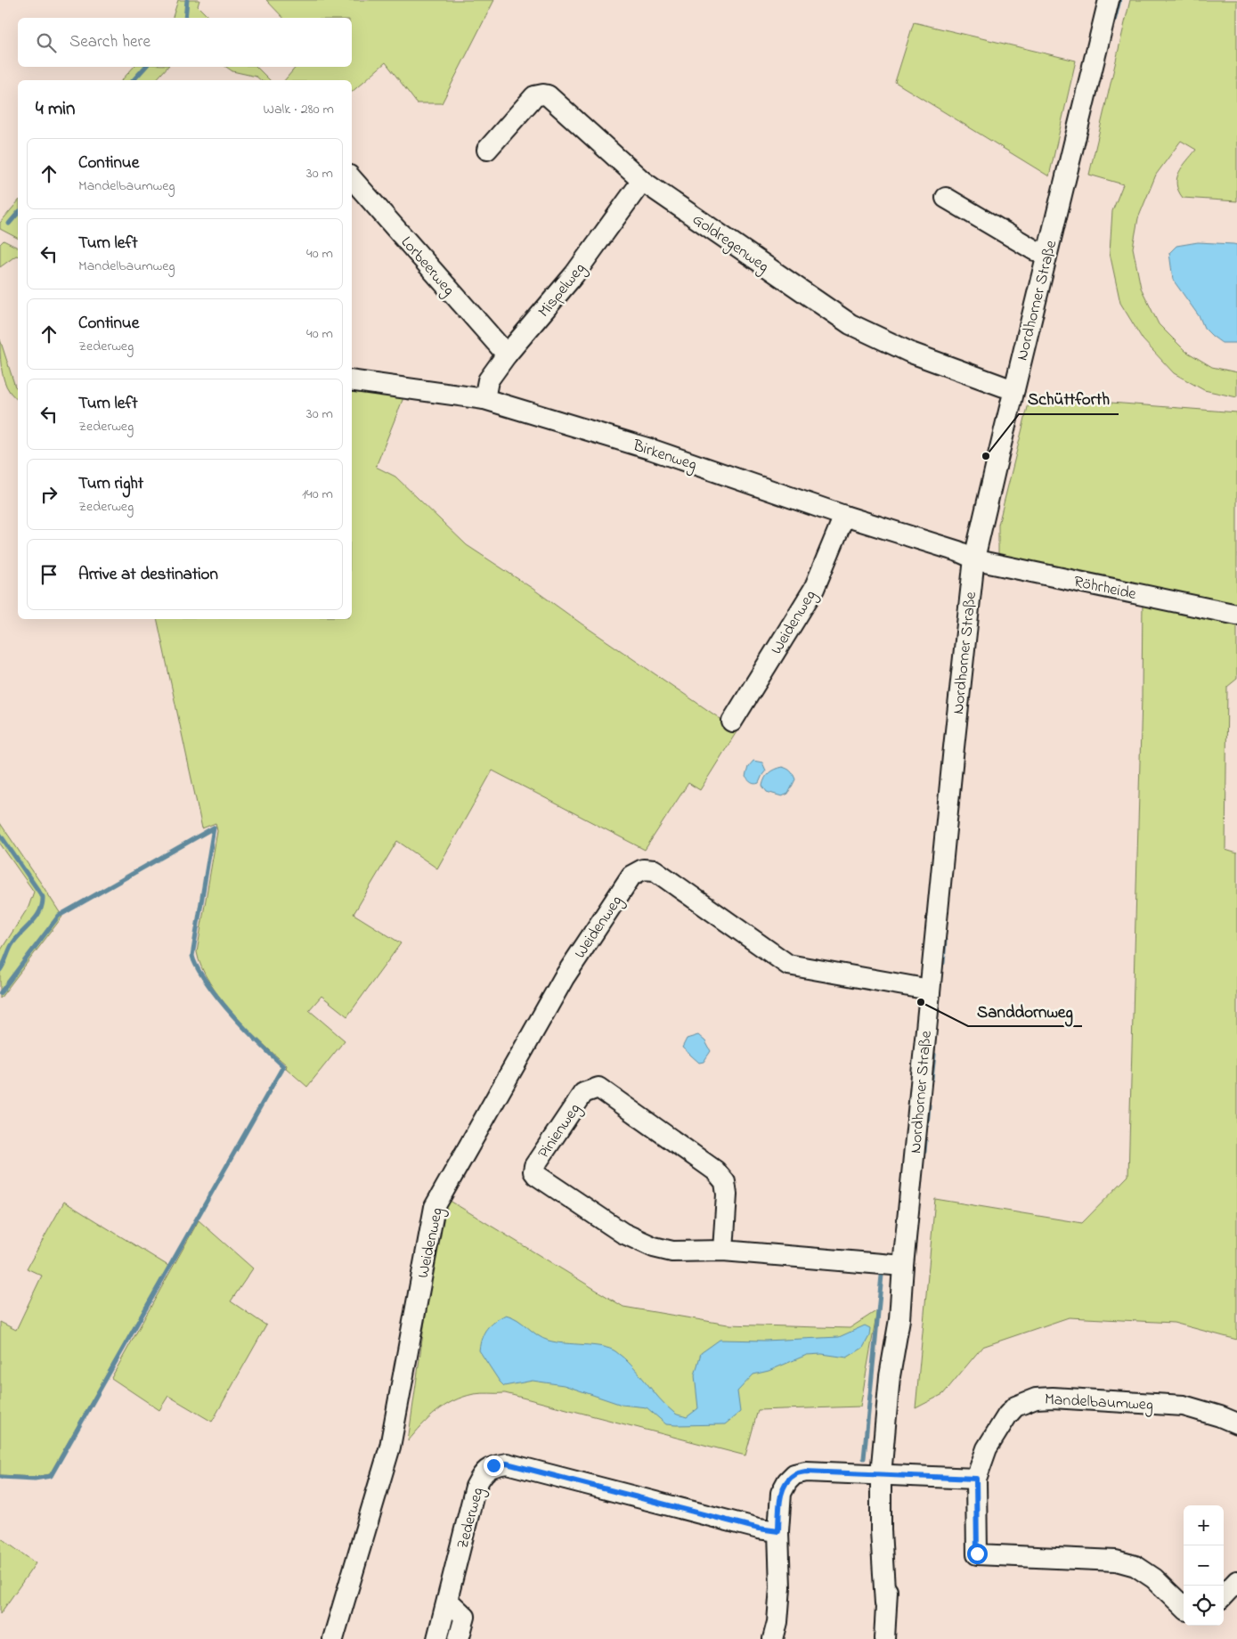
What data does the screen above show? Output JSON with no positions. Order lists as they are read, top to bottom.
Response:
{
  "streets": {
    "street": [
      "Goldregenweg",
      "Lorbeerweg",
      "Mispelweg",
      "Nordhorner Straße",
      "Birkenweg",
      "Röhrheide",
      "Weidenweg",
      "Pinienweg",
      "Mandelbaumweg",
      "Zederweg"
    ]
  },
  "crossings": [
    ["Goldregenweg", "Mispelweg"],
    ["Goldregenweg", "Nordhorner Straße"],
    ["Lorbeerweg", "Mispelweg"],
    ["Mispelweg", "Birkenweg"],
    ["Nordhorner Straße", "Birkenweg"],
    ["Nordhorner Straße", "Röhrheide"],
    ["Nordhorner Straße", "Weidenweg"],
    ["Nordhorner Straße", "Pinienweg"],
    ["Birkenweg", "Röhrheide"],
    ["Birkenweg", "Weidenweg"]
  ],
  "places": ["Schüttforth", "Sanddornweg"],
  "page": {
    "search": "Search here",
    "heading": ["4 min", "Walk · 280 m"],
    "list": [
      ["Continue", "Mandelbaumweg", "30 m"],
      ["Turn left", "Mandelbaumweg", "40 m"],
      ["Continue", "Zederweg", "40 m"],
      ["Turn left", "Zederweg", "30 m"],
      ["Turn right", "Zederweg", "140 m"],
      "Arrive at destination"
    ],
    "map_buttons": ["+", "−"]
  }
}
